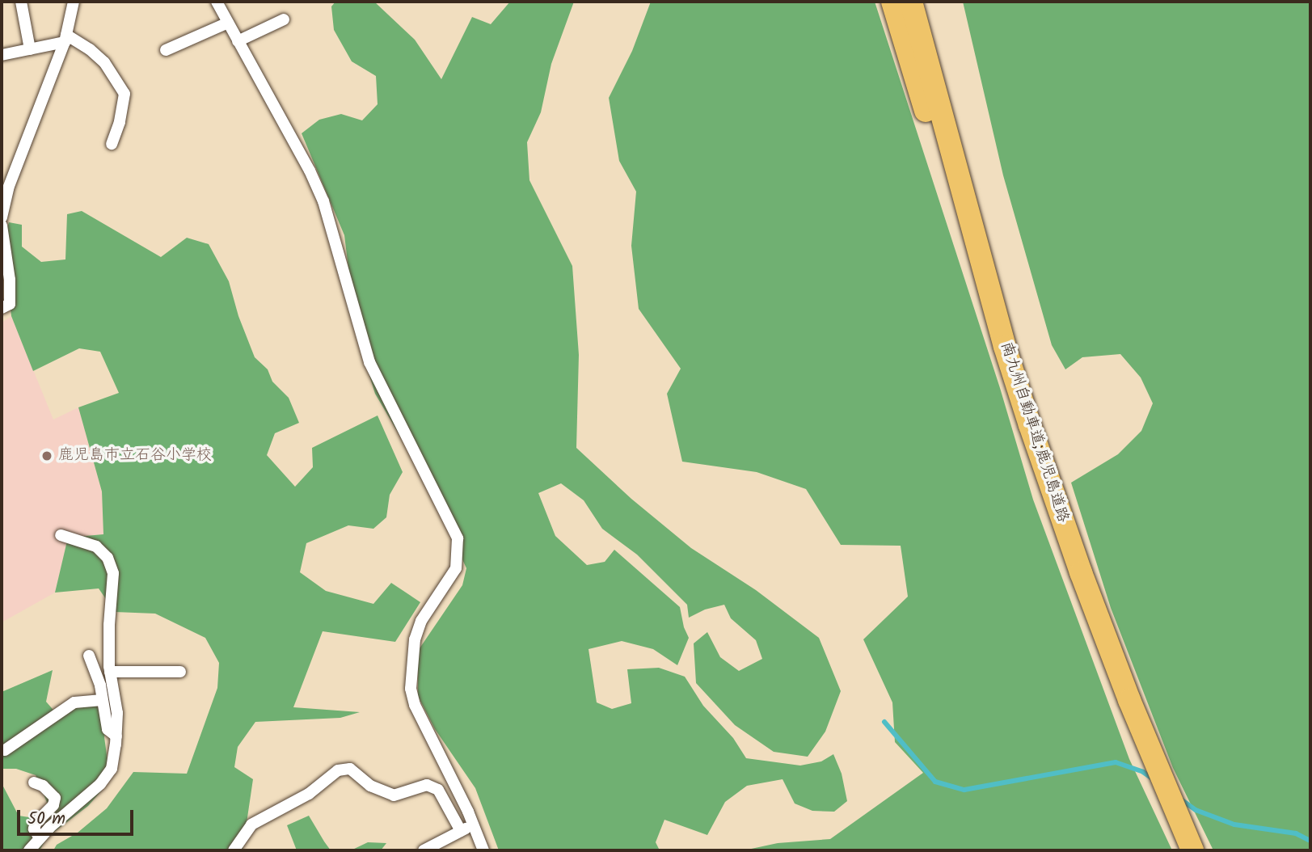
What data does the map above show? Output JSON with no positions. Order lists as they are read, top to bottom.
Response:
{
  "streets": {
    "highway": ["南九州自動車道;鹿児島道路"]
  },
  "places": ["鹿児島市立石谷小学校"],
  "scale_bar": "50 m"
}
